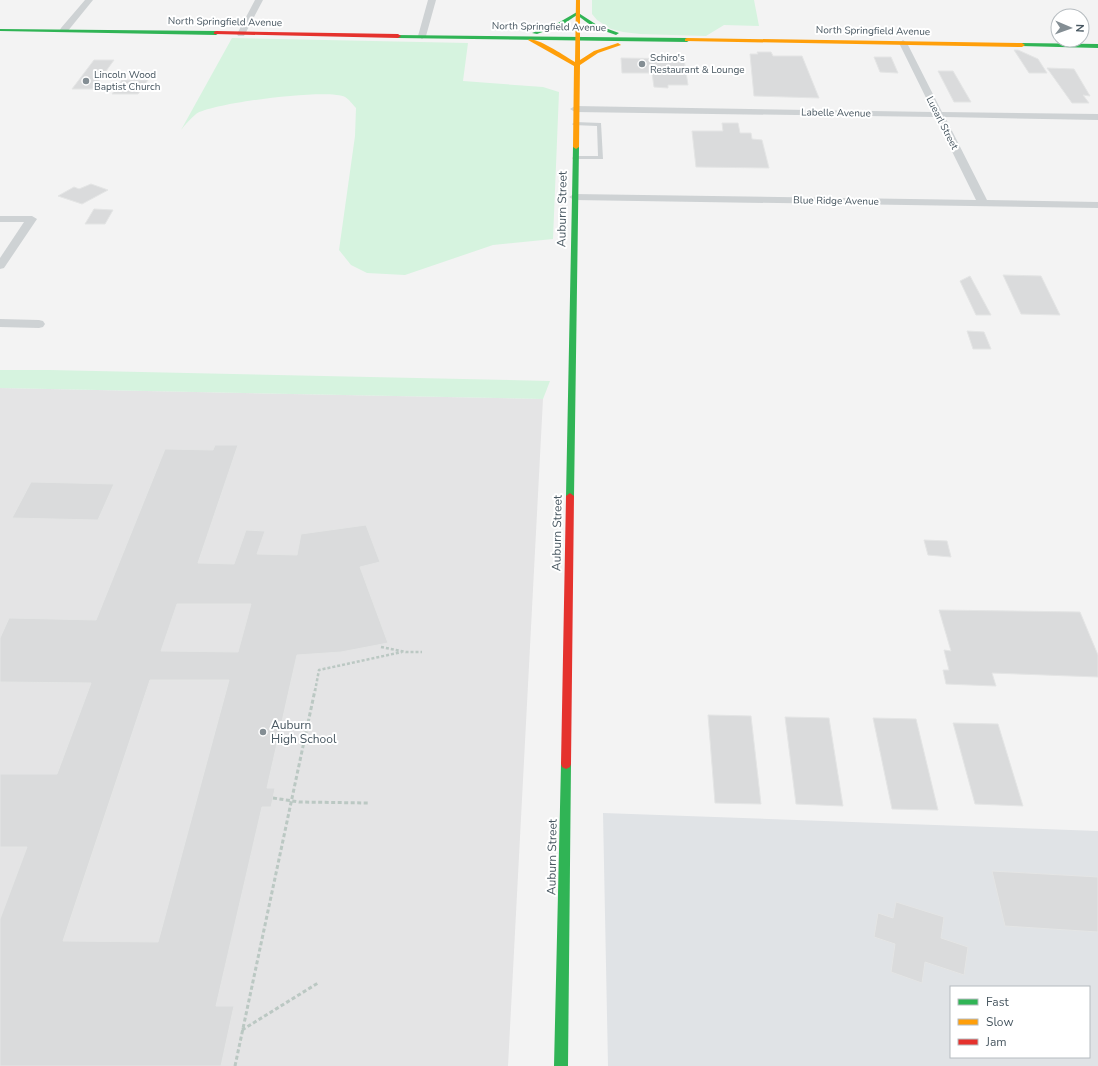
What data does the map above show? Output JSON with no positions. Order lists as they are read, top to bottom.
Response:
{
  "streets": {
    "main road": ["North Springfield Avenue", "Auburn Street"],
    "street": ["Labelle Avenue", "Luearl Street", "Blue Ridge Avenue"]
  },
  "crossings": [
    ["North Springfield Avenue", "Luearl Street"],
    ["North Springfield Avenue", "Auburn Street"],
    ["Labelle Avenue", "Luearl Street"],
    ["Labelle Avenue", "Auburn Street"],
    ["Luearl Street", "Blue Ridge Avenue"],
    ["Blue Ridge Avenue", "Auburn Street"]
  ],
  "places": ["Schiro's Restaurant & Lounge", "Lincoln Wood Baptist Church", "Auburn High School"],
  "legend": ["Fast", "Slow", "Jam"],
  "north": "right"
}
